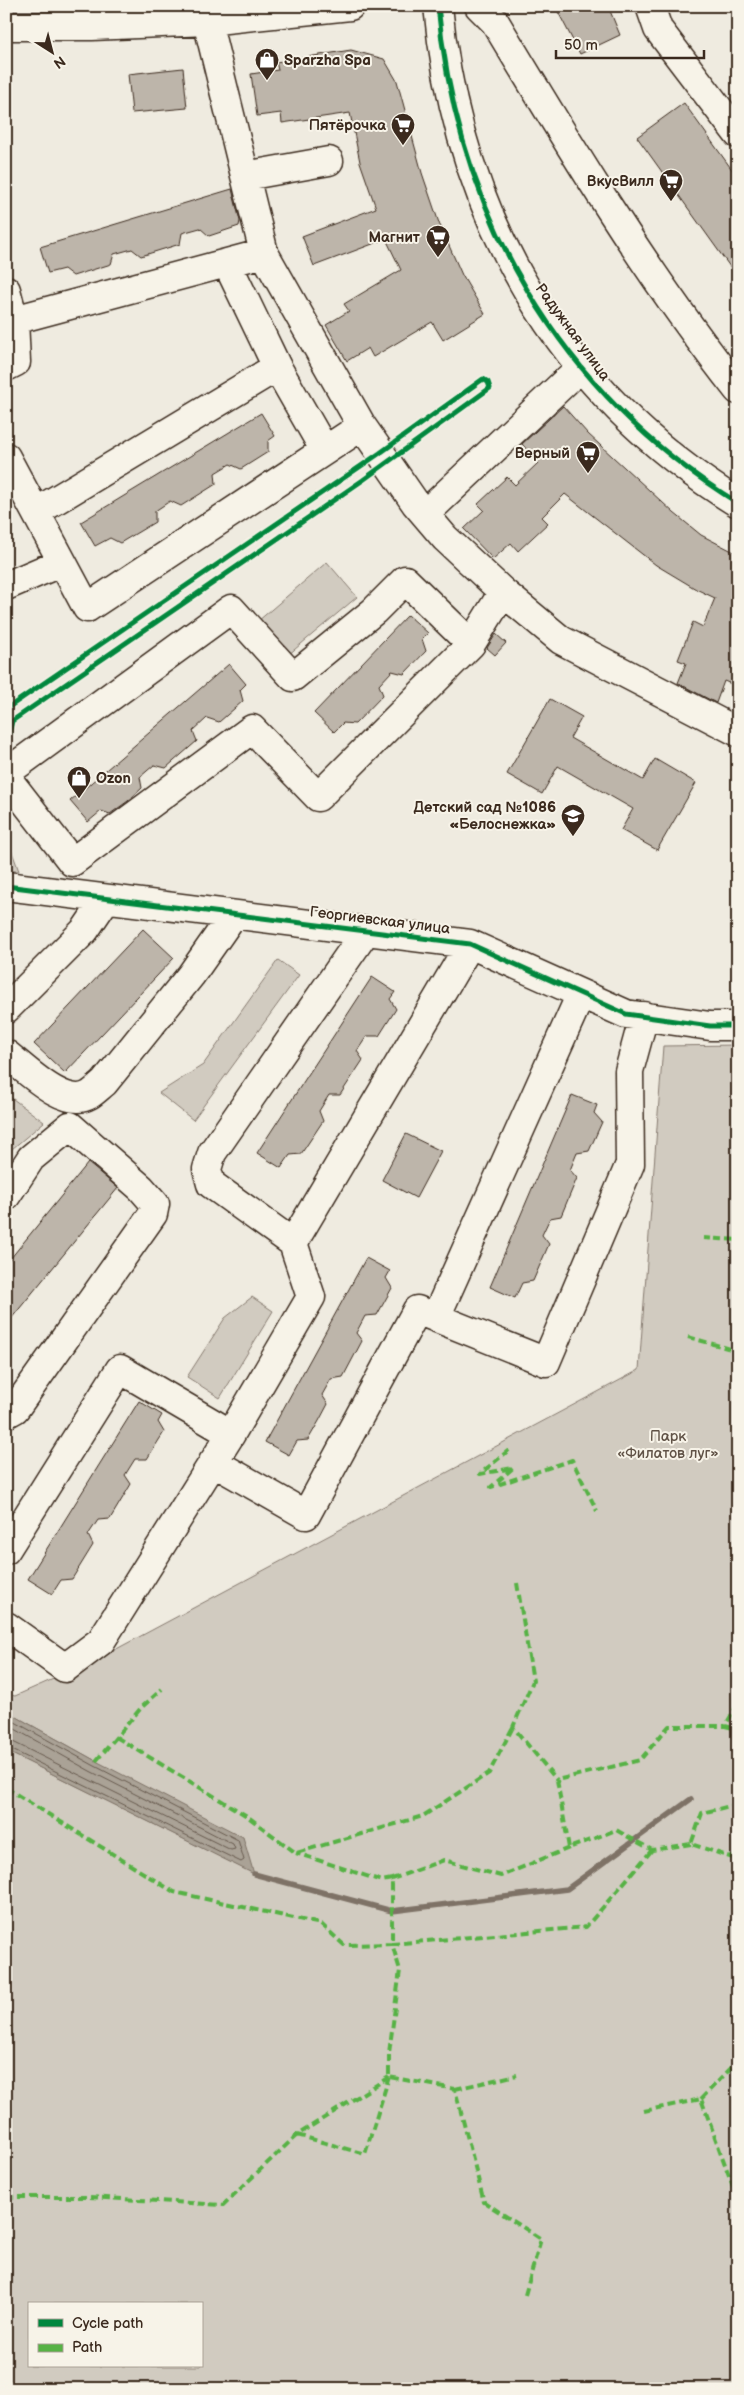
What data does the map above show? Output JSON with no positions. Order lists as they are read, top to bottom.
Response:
{
  "streets": {
    "street": ["Радужная улица", "Георгиевская улица"]
  },
  "parks": ["Парк «Филатов луг»"],
  "places": {
    "shop": ["Sparzha Spa", "Ozon"],
    "supermarket": [
      "Пятёрочка",
      "ВкусВилл",
      "Магнит",
      "Верный"
    ],
    "school or university": ["Детский сад №1086 «Белоснежка»"]
  },
  "legend": ["Cycle path", "Path"],
  "scale_bar": "50 m",
  "north": "bottom right"
}
